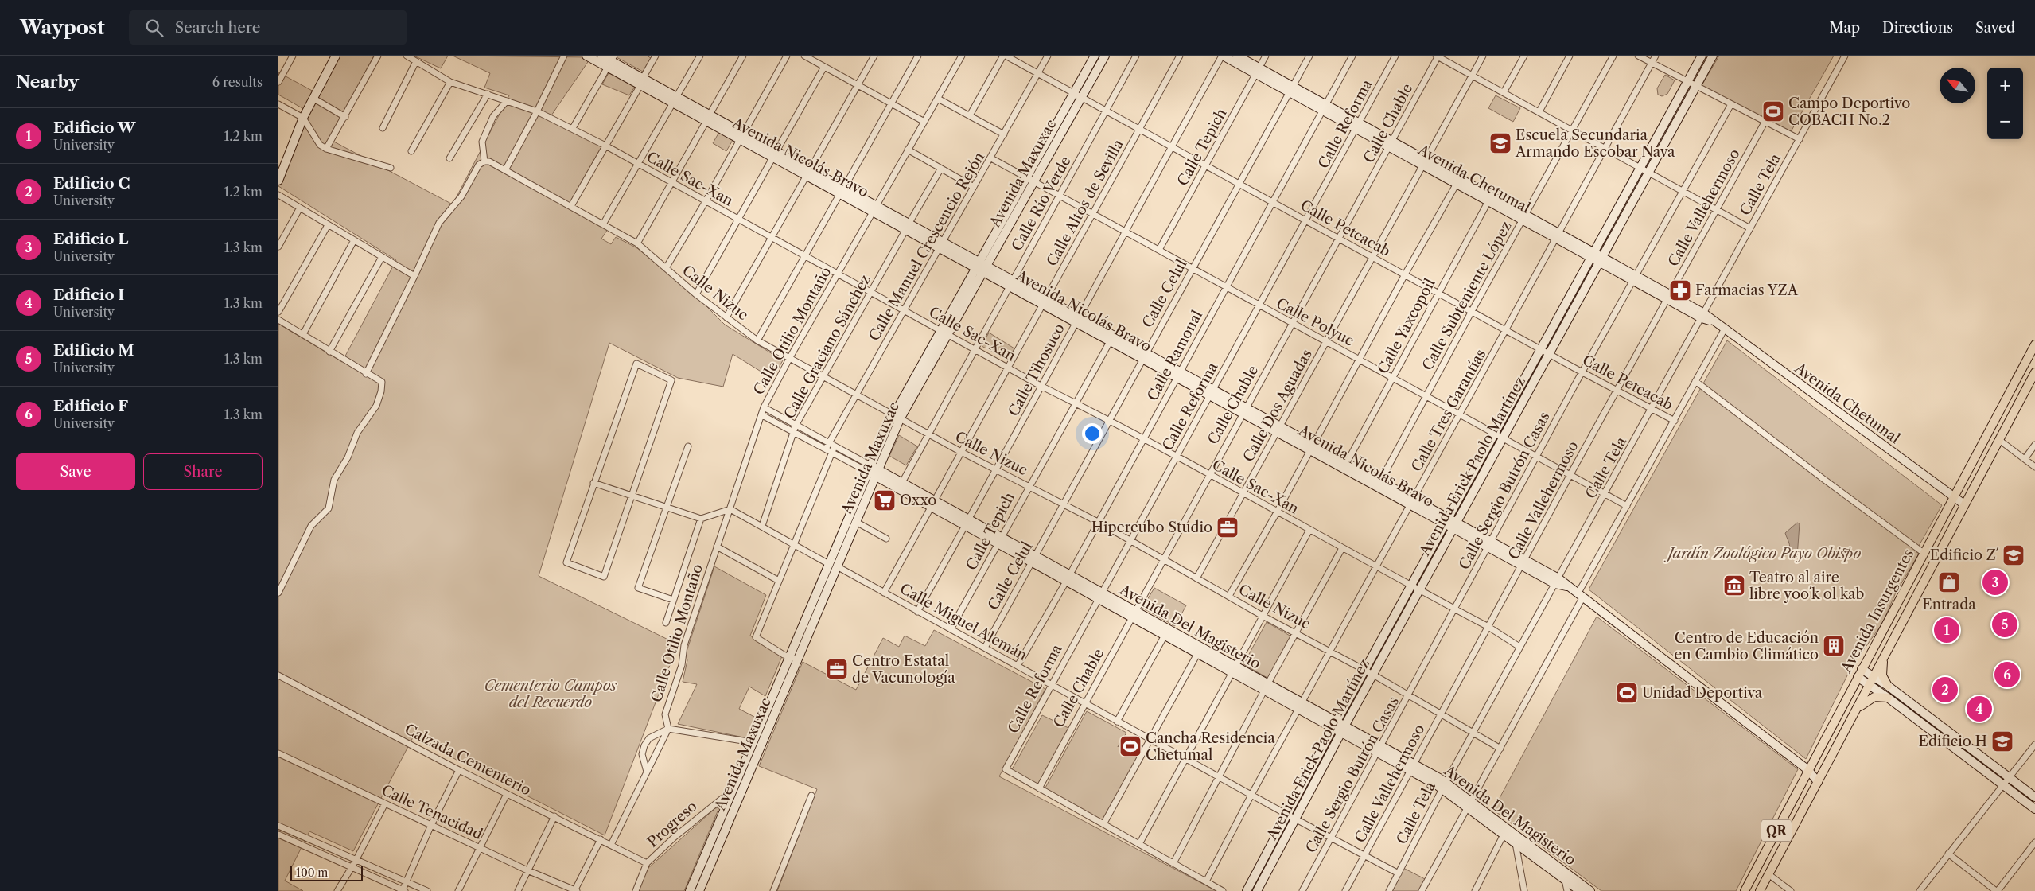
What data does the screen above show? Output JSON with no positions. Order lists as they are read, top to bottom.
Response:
{
  "streets": {
    "main road": [
      "Avenida Nicolás Bravo",
      "Avenida Maxuxac",
      "Avenida Chetumal",
      "Avenida Erick Paolo Martínez",
      "Avenida Insurgentes",
      "Avenida Del Magisterio",
      "QR"
    ],
    "street": [
      "Calle Chable",
      "Calle Reforma",
      "Calle Tepich",
      "Calle Sac-Xan",
      "Calle Tela",
      "Calle Altos de Sevilla",
      "Calle Río Verde",
      "Calle Vallehermoso",
      "Calle Petcacab",
      "Calle Manuel Crescencio Rejón",
      "Calle Nizuc",
      "Calle Celul",
      "Calle Subteniente López",
      "Calle Polyuc",
      "Calle Yaxcopoil",
      "Calle Otilio Montaño",
      "Calle Graciano Sánchez",
      "Calle Ramonal",
      "Calle Tihosuco",
      "Calle Dos Aguadas",
      "Calle Tres Garantías",
      "Calle Sergio Butrón Casas",
      "Calle Miguel Alemán",
      "Calzada Cementerio",
      "Calle Tenacidad",
      "Progreso"
    ]
  },
  "crossings": [
    ["Calle Chable", "Calle Reforma"],
    ["Calle Chable", "Avenida Nicolás Bravo"],
    ["Calle Chable", "Calle Sac-Xan"],
    ["Calle Chable", "Avenida Chetumal"],
    ["Calle Chable", "Calle Petcacab"],
    ["Calle Chable", "Calle Nizuc"],
    ["Calle Chable", "Calle Polyuc"],
    ["Calle Chable", "Calle Miguel Alemán"],
    ["Calle Chable", "Avenida Del Magisterio"],
    ["Calle Reforma", "Avenida Nicolás Bravo"],
    ["Calle Reforma", "Calle Sac-Xan"],
    ["Calle Reforma", "Avenida Chetumal"],
    ["Calle Reforma", "Calle Petcacab"],
    ["Calle Reforma", "Calle Nizuc"],
    ["Calle Reforma", "Calle Polyuc"],
    ["Calle Reforma", "Calle Miguel Alemán"],
    ["Calle Reforma", "Avenida Del Magisterio"],
    ["Calle Tepich", "Avenida Nicolás Bravo"],
    ["Calle Tepich", "Calle Sac-Xan"],
    ["Calle Tepich", "Avenida Chetumal"],
    ["Calle Tepich", "Calle Petcacab"],
    ["Calle Tepich", "Calle Nizuc"],
    ["Calle Tepich", "Calle Polyuc"],
    ["Calle Tepich", "Calle Miguel Alemán"],
    ["Calle Tepich", "Avenida Del Magisterio"],
    ["Avenida Nicolás Bravo", "Avenida Maxuxac"],
    ["Avenida Nicolás Bravo", "Calle Tela"],
    ["Avenida Nicolás Bravo", "Calle Altos de Sevilla"],
    ["Avenida Nicolás Bravo", "Calle Río Verde"],
    ["Avenida Nicolás Bravo", "Calle Vallehermoso"],
    ["Avenida Nicolás Bravo", "Calle Manuel Crescencio Rejón"],
    ["Avenida Nicolás Bravo", "Calle Celul"],
    ["Avenida Nicolás Bravo", "Calle Subteniente López"],
    ["Avenida Nicolás Bravo", "Calle Yaxcopoil"],
    ["Avenida Nicolás Bravo", "Calle Otilio Montaño"],
    ["Avenida Nicolás Bravo", "Calle Graciano Sánchez"],
    ["Avenida Nicolás Bravo", "Calle Ramonal"],
    ["Avenida Nicolás Bravo", "Calle Tihosuco"],
    ["Avenida Nicolás Bravo", "Calle Dos Aguadas"],
    ["Avenida Nicolás Bravo", "Calle Tres Garantías"],
    ["Avenida Nicolás Bravo", "Avenida Erick Paolo Martínez"],
    ["Avenida Nicolás Bravo", "Calle Sergio Butrón Casas"],
    ["Avenida Nicolás Bravo", "Avenida Insurgentes"],
    ["Avenida Maxuxac", "Calle Sac-Xan"],
    ["Avenida Maxuxac", "Calle Petcacab"],
    ["Avenida Maxuxac", "Calle Manuel Crescencio Rejón"],
    ["Avenida Maxuxac", "Calle Nizuc"],
    ["Avenida Maxuxac", "Calle Polyuc"],
    ["Avenida Maxuxac", "Calle Miguel Alemán"],
    ["Avenida Maxuxac", "Avenida Del Magisterio"],
    ["Avenida Maxuxac", "Progreso"],
    ["Calle Sac-Xan", "Calle Tela"],
    ["Calle Sac-Xan", "Calle Altos de Sevilla"],
    ["Calle Sac-Xan", "Calle Río Verde"],
    ["Calle Sac-Xan", "Calle Vallehermoso"],
    ["Calle Sac-Xan", "Calle Manuel Crescencio Rejón"],
    ["Calle Sac-Xan", "Calle Celul"],
    ["Calle Sac-Xan", "Calle Otilio Montaño"],
    ["Calle Sac-Xan", "Calle Graciano Sánchez"],
    ["Calle Sac-Xan", "Calle Ramonal"],
    ["Calle Sac-Xan", "Calle Tihosuco"],
    ["Calle Sac-Xan", "Calle Dos Aguadas"],
    ["Calle Sac-Xan", "Calle Tres Garantías"],
    ["Calle Sac-Xan", "Avenida Erick Paolo Martínez"],
    ["Calle Sac-Xan", "Calle Sergio Butrón Casas"],
    ["Avenida Chetumal", "Calle Tela"],
    ["Avenida Chetumal", "Calle Vallehermoso"],
    ["Avenida Chetumal", "Calle Celul"],
    ["Avenida Chetumal", "Calle Subteniente López"],
    ["Avenida Chetumal", "Calle Yaxcopoil"],
    ["Avenida Chetumal", "Calle Ramonal"],
    ["Avenida Chetumal", "Calle Tihosuco"],
    ["Avenida Chetumal", "Calle Dos Aguadas"],
    ["Avenida Chetumal", "Calle Tres Garantías"],
    ["Avenida Chetumal", "Avenida Erick Paolo Martínez"],
    ["Avenida Chetumal", "Calle Sergio Butrón Casas"],
    ["Avenida Chetumal", "Avenida Insurgentes"],
    ["Calle Tela", "Calle Petcacab"],
    ["Calle Tela", "Calle Nizuc"],
    ["Calle Tela", "Calle Polyuc"],
    ["Calle Tela", "Calle Miguel Alemán"],
    ["Calle Tela", "Avenida Del Magisterio"],
    ["Calle Altos de Sevilla", "Calle Petcacab"],
    ["Calle Altos de Sevilla", "Calle Nizuc"],
    ["Calle Altos de Sevilla", "Calle Polyuc"],
    ["Calle Altos de Sevilla", "Calle Miguel Alemán"],
    ["Calle Altos de Sevilla", "Avenida Del Magisterio"],
    ["Calle Río Verde", "Calle Petcacab"],
    ["Calle Río Verde", "Calle Nizuc"],
    ["Calle Río Verde", "Calle Polyuc"],
    ["Calle Río Verde", "Avenida Del Magisterio"],
    ["Calle Vallehermoso", "Calle Petcacab"],
    ["Calle Vallehermoso", "Calle Nizuc"],
    ["Calle Vallehermoso", "Calle Polyuc"],
    ["Calle Vallehermoso", "Calle Miguel Alemán"],
    ["Calle Vallehermoso", "Avenida Del Magisterio"],
    ["Calle Petcacab", "Calle Manuel Crescencio Rejón"],
    ["Calle Petcacab", "Calle Celul"],
    ["Calle Petcacab", "Calle Subteniente López"],
    ["Calle Petcacab", "Calle Yaxcopoil"],
    ["Calle Petcacab", "Calle Ramonal"],
    ["Calle Petcacab", "Calle Tihosuco"],
    ["Calle Petcacab", "Calle Dos Aguadas"],
    ["Calle Petcacab", "Calle Tres Garantías"],
    ["Calle Petcacab", "Avenida Erick Paolo Martínez"],
    ["Calle Petcacab", "Calle Sergio Butrón Casas"],
    ["Calle Manuel Crescencio Rejón", "Calle Nizuc"],
    ["Calle Manuel Crescencio Rejón", "Calle Polyuc"],
    ["Calle Manuel Crescencio Rejón", "Calle Miguel Alemán"],
    ["Calle Manuel Crescencio Rejón", "Avenida Del Magisterio"],
    ["Calle Nizuc", "Calle Celul"],
    ["Calle Nizuc", "Calle Otilio Montaño"],
    ["Calle Nizuc", "Calle Graciano Sánchez"],
    ["Calle Nizuc", "Calle Ramonal"],
    ["Calle Nizuc", "Calle Tihosuco"],
    ["Calle Nizuc", "Calle Dos Aguadas"],
    ["Calle Nizuc", "Calle Tres Garantías"],
    ["Calle Nizuc", "Avenida Erick Paolo Martínez"],
    ["Calle Nizuc", "Calle Sergio Butrón Casas"],
    ["Calle Celul", "Calle Polyuc"],
    ["Calle Celul", "Calle Miguel Alemán"],
    ["Calle Celul", "Avenida Del Magisterio"],
    ["Calle Subteniente López", "Calle Polyuc"],
    ["Calle Polyuc", "Calle Yaxcopoil"],
    ["Calle Polyuc", "Calle Ramonal"],
    ["Calle Polyuc", "Calle Tihosuco"],
    ["Calle Polyuc", "Calle Dos Aguadas"],
    ["Calle Polyuc", "Calle Tres Garantías"],
    ["Calle Polyuc", "Avenida Erick Paolo Martínez"],
    ["Calle Polyuc", "Calle Sergio Butrón Casas"],
    ["Calle Otilio Montaño", "Calle Miguel Alemán"],
    ["Calle Otilio Montaño", "Avenida Del Magisterio"],
    ["Calle Graciano Sánchez", "Calle Miguel Alemán"],
    ["Calle Graciano Sánchez", "Avenida Del Magisterio"],
    ["Calle Ramonal", "Calle Miguel Alemán"],
    ["Calle Ramonal", "Avenida Del Magisterio"],
    ["Calle Tihosuco", "Calle Miguel Alemán"],
    ["Calle Tihosuco", "Avenida Del Magisterio"],
    ["Calle Tres Garantías", "Calle Miguel Alemán"],
    ["Calle Tres Garantías", "Avenida Del Magisterio"],
    ["Avenida Erick Paolo Martínez", "Calle Miguel Alemán"],
    ["Avenida Erick Paolo Martínez", "Avenida Del Magisterio"],
    ["Calle Sergio Butrón Casas", "Calle Miguel Alemán"],
    ["Calle Sergio Butrón Casas", "Avenida Del Magisterio"],
    ["Calzada Cementerio", "Progreso"]
  ],
  "parks": ["Jardín Zoológico Payo Obispo", "Cementerio Campos del Recuerdo"],
  "places": {
    "sports": ["Campo Deportivo COBACH No.2", "Unidad Deportiva", "Cancha Residencia Chetumal"],
    "school or university": ["Escuela Secundaria Armando Escobar Nava", "Edificio Z´", "Edificio H"],
    "pharmacy": ["Farmacias YZA"],
    "supermarket": ["Oxxo"],
    "office": ["Hipercubo Studio", "Centro Estatal de Vacunología"],
    "shop": ["Entrada"],
    "museum": ["Teatro al aire libre yoo´k ol kab"],
    "building": ["Centro de Educación en Cambio Climático"]
  },
  "scale_bar": "100 m",
  "north": "top left",
  "page": {
    "header": "Waypost",
    "search": "Search here",
    "nav": ["Map", "Directions", "Saved"],
    "heading": ["Nearby", "6 results"],
    "map_buttons": ["+", "−"],
    "list": [
      {
        "mark": "1",
        "name": "Edificio W",
        "note": "University",
        "value": "1.2 km"
      },
      {
        "mark": "2",
        "name": "Edificio C",
        "note": "University",
        "value": "1.2 km"
      },
      {
        "mark": "3",
        "name": "Edificio L",
        "note": "University",
        "value": "1.3 km"
      },
      {
        "mark": "4",
        "name": "Edificio I",
        "note": "University",
        "value": "1.3 km"
      },
      {
        "mark": "5",
        "name": "Edificio M",
        "note": "University",
        "value": "1.3 km"
      },
      {
        "mark": "6",
        "name": "Edificio F",
        "note": "University",
        "value": "1.3 km"
      }
    ],
    "buttons": ["Save", "Share"],
    "pins": [
      "3",
      "5",
      "1",
      "6",
      "2",
      "4"
    ],
    "scale": "100 m"
  }
}
